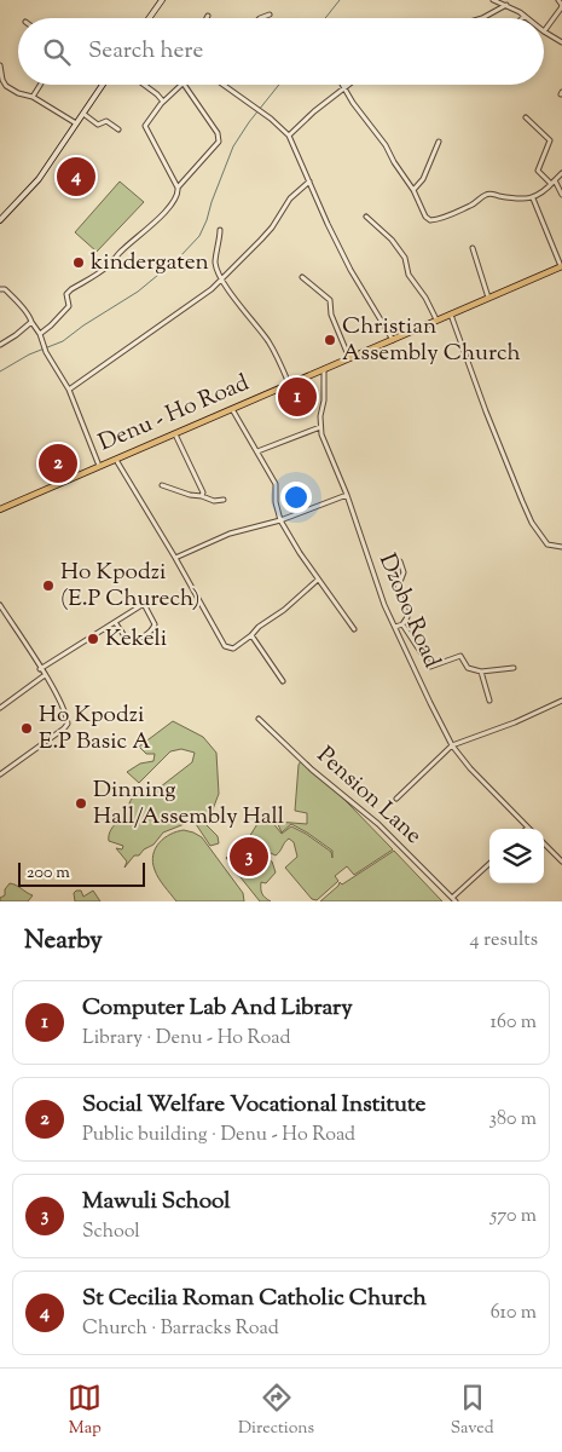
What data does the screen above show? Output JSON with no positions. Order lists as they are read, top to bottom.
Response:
{
  "streets": {
    "main road": ["Denu - Ho Road"],
    "street": ["Dzobo Road", "Pension Lane"]
  },
  "crossings": [
    ["Denu - Ho Road", "Dzobo Road"]
  ],
  "places": [
    "kindergaten",
    "Christian Assembly Church",
    "Ho Kpodzi (E.P Churech)",
    "Kekeli",
    "Ho Kpodzi E.P Basic A",
    "Dinning Hall/Assembly Hall"
  ],
  "scale_bar": "200 m",
  "page": {
    "search": "Search here",
    "pins": [
      "4",
      "1",
      "2",
      "3"
    ],
    "scale": "200 m",
    "heading": ["Nearby", "4 results"],
    "list": [
      {
        "mark": "1",
        "name": "Computer Lab And Library",
        "note": "Library · Denu - Ho Road",
        "value": "160 m"
      },
      {
        "mark": "2",
        "name": "Social Welfare Vocational Institute",
        "note": "Public building · Denu - Ho Road",
        "value": "380 m"
      },
      {
        "mark": "3",
        "name": "Mawuli School",
        "note": "School",
        "value": "570 m"
      },
      {
        "mark": "4",
        "name": "St Cecilia Roman Catholic Church",
        "note": "Church · Barracks Road",
        "value": "610 m"
      }
    ],
    "nav": ["Map", "Directions", "Saved"]
  }
}
